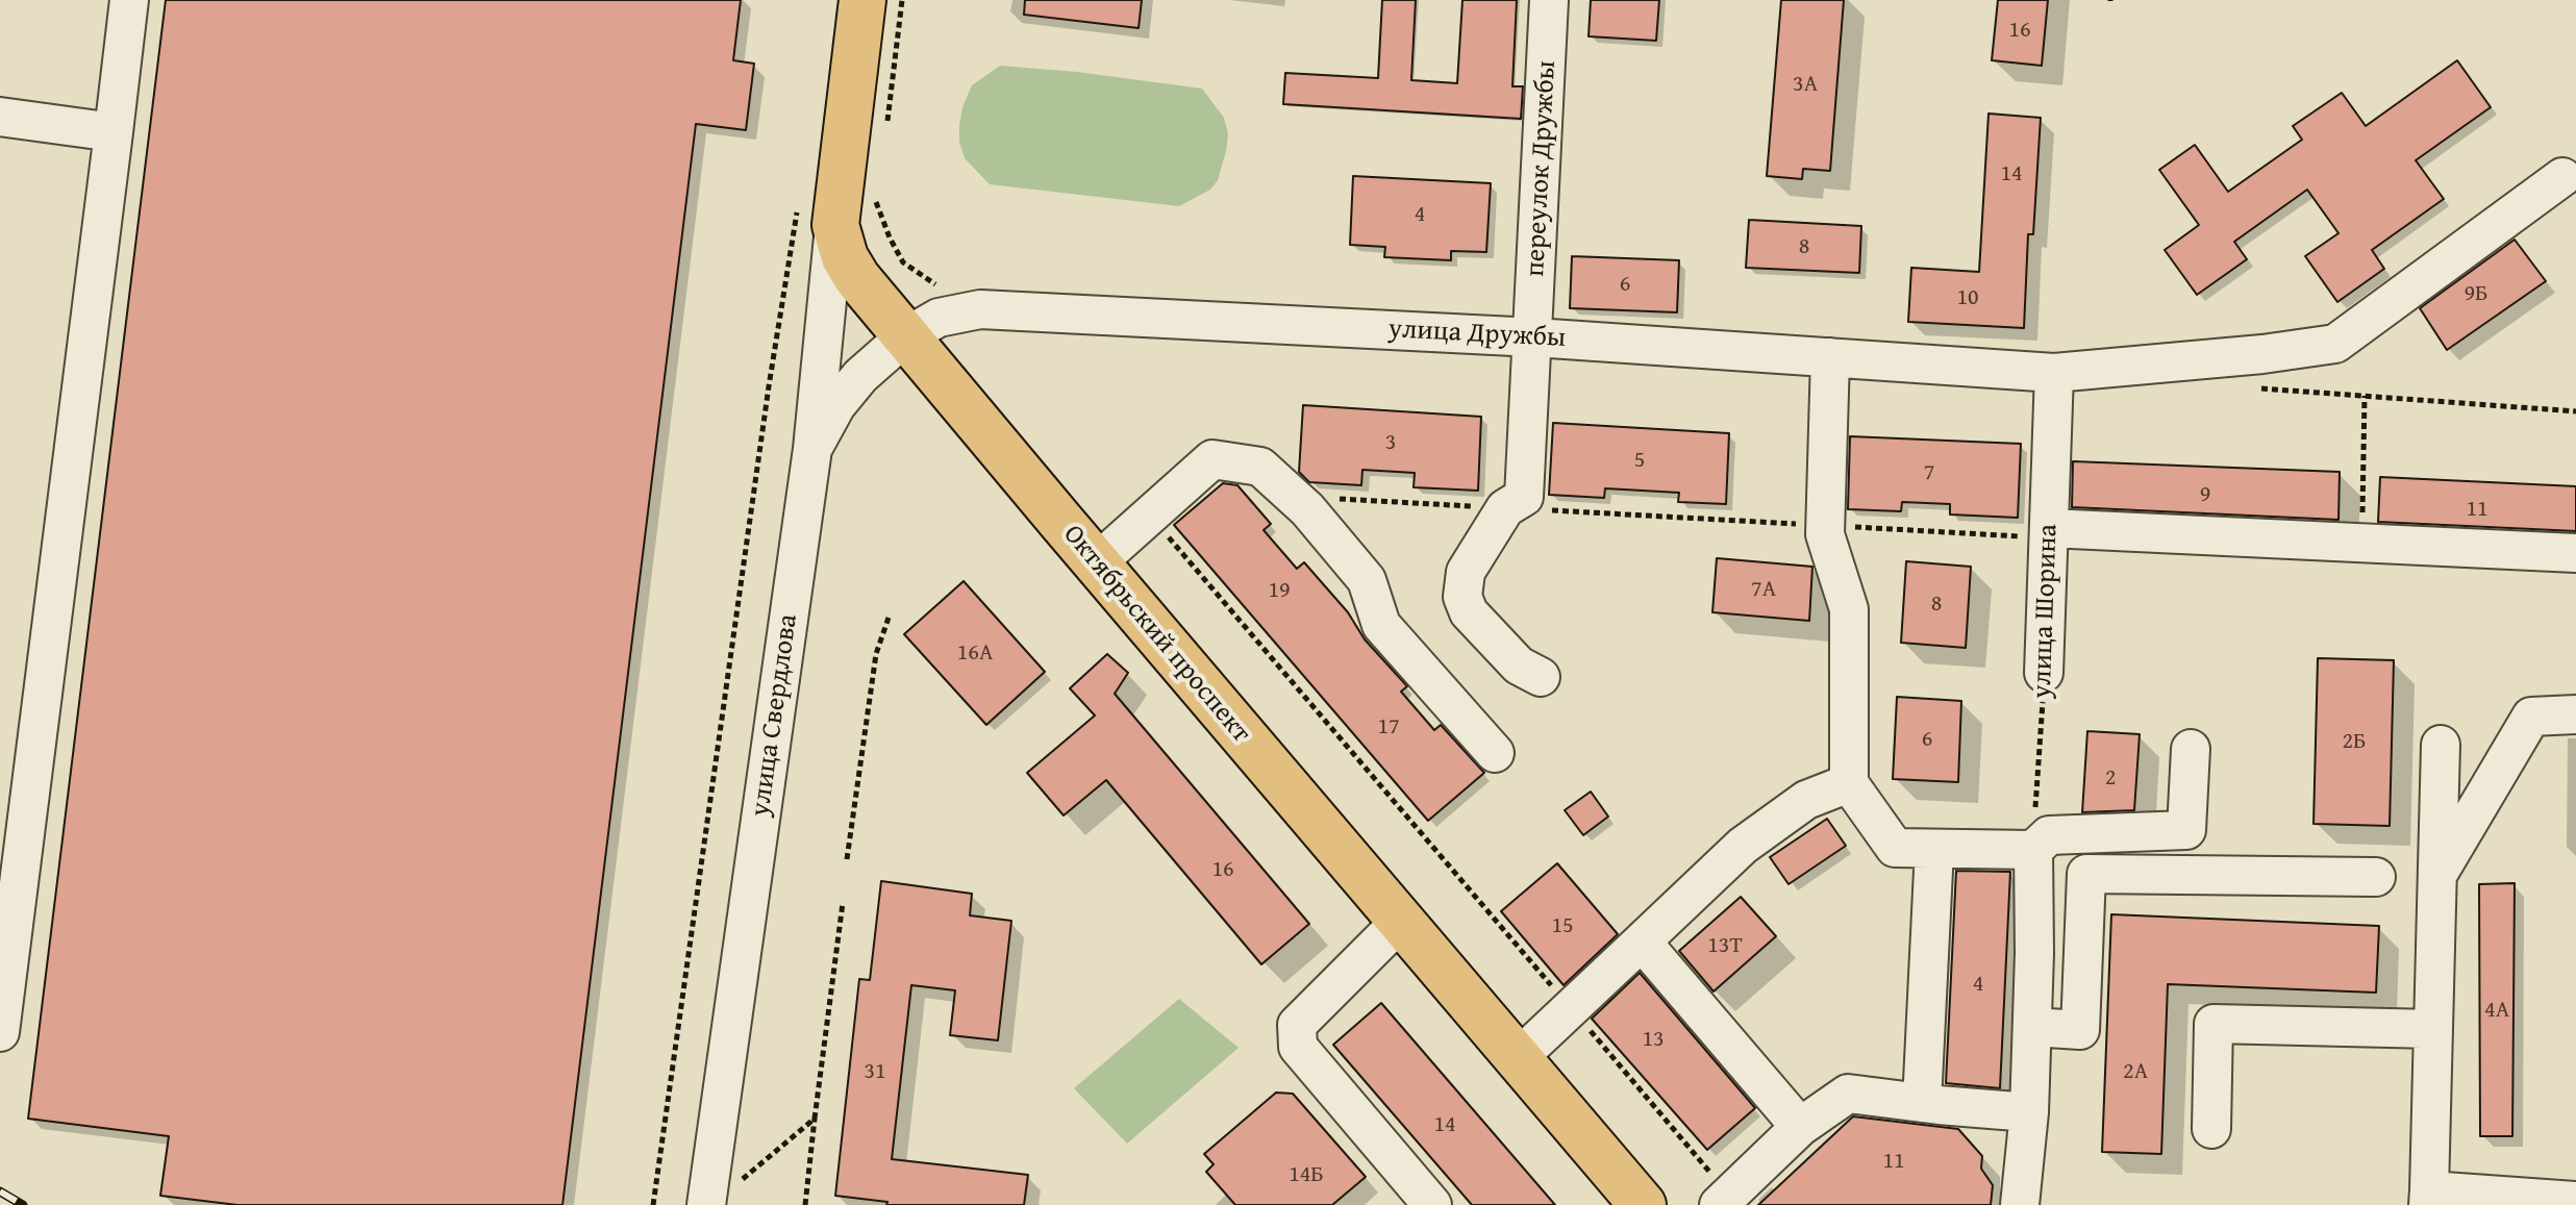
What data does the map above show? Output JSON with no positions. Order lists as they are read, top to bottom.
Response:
{
  "streets": {
    "main road": ["Октябрьский проспект"],
    "street": [
      "переулок Дружбы",
      "улица Дружбы",
      "улица Шорина",
      "улица Свердлова"
    ]
  },
  "crossings": [
    ["переулок Дружбы", "улица Дружбы"],
    ["улица Дружбы", "улица Шорина"],
    ["улица Дружбы", "Октябрьский проспект"],
    ["улица Дружбы", "улица Свердлова"],
    ["Октябрьский проспект", "улица Свердлова"]
  ],
  "house_numbers": [
    "16",
    "3А",
    "14",
    "4",
    "8",
    "6",
    "9Б",
    "10",
    "3",
    "5",
    "7",
    "9",
    "11",
    "7А",
    "19",
    "8",
    "16А",
    "17",
    "6",
    "2Б",
    "2",
    "16",
    "15",
    "13Т",
    "4",
    "4А",
    "13",
    "31",
    "2А",
    "14",
    "11",
    "14Б"
  ]
}
